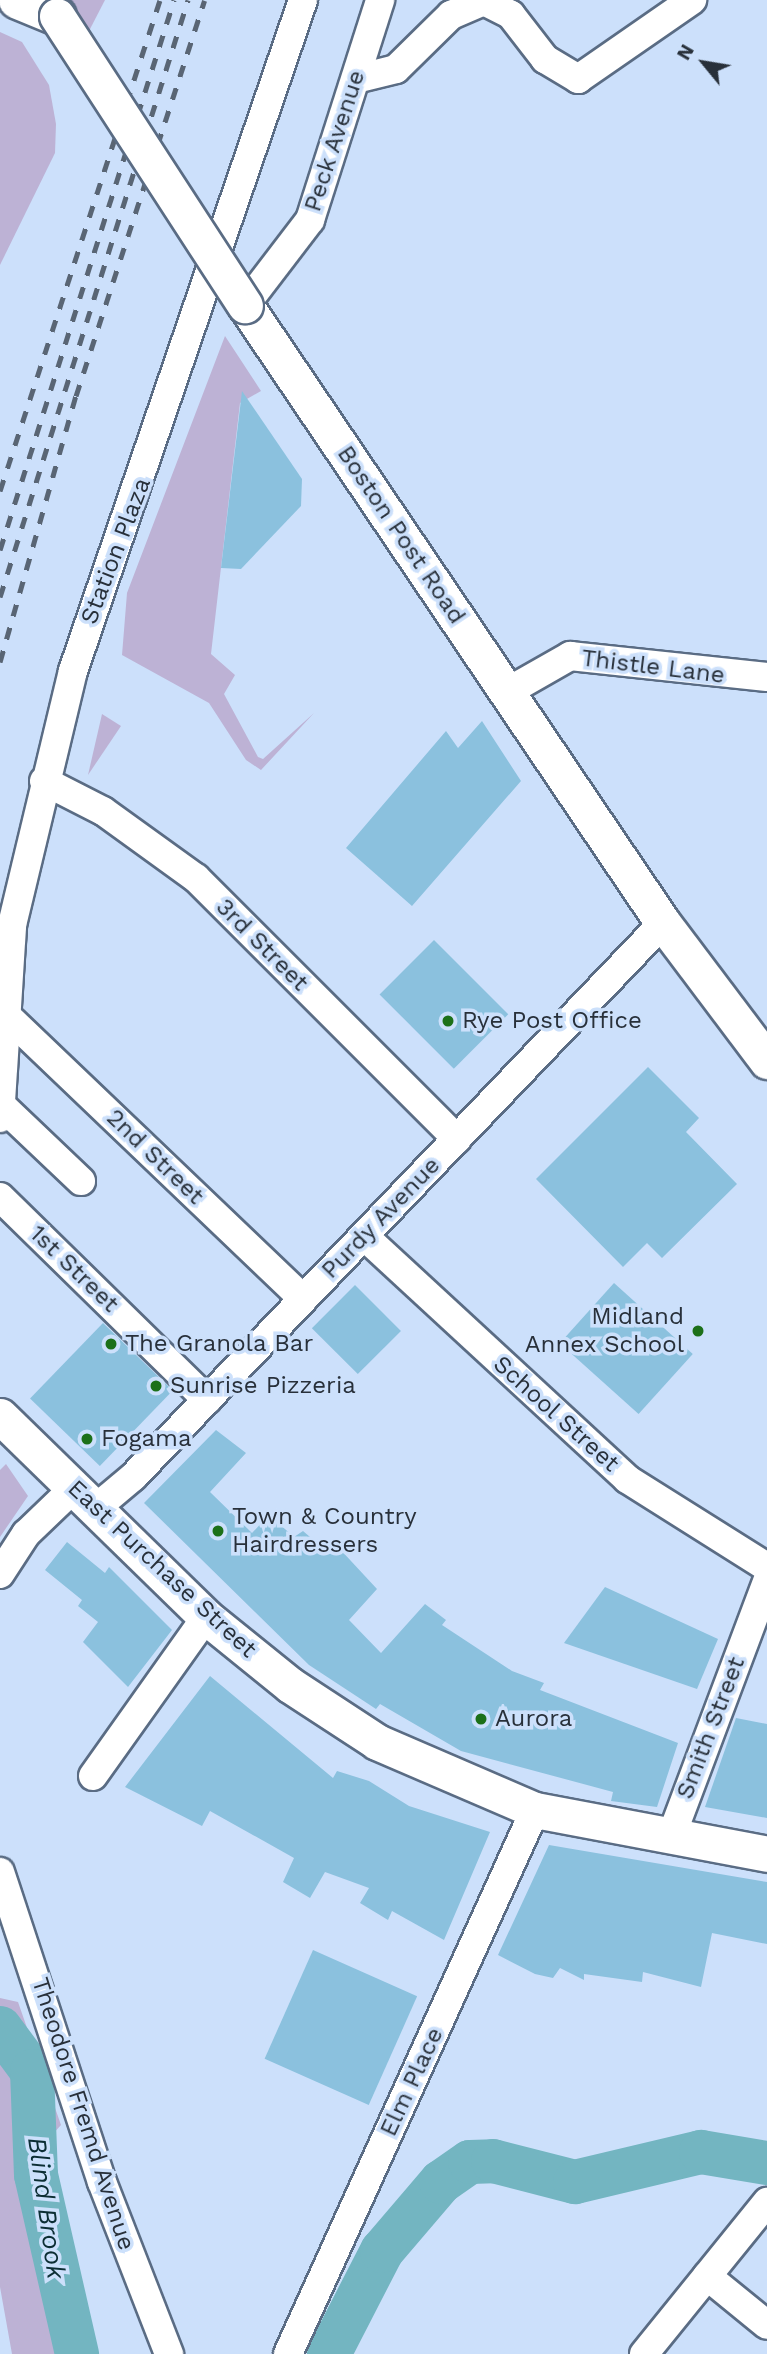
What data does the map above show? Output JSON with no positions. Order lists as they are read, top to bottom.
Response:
{
  "streets": {
    "main road": ["Boston Post Road", "East Purchase Street"],
    "street": [
      "Peck Avenue",
      "Station Plaza",
      "Thistle Lane",
      "3rd Street",
      "2nd Street",
      "Purdy Avenue",
      "1st Street",
      "School Street",
      "Smith Street",
      "Elm Place",
      "Theodore Fremd Avenue"
    ]
  },
  "crossings": [
    ["Peck Avenue", "Boston Post Road"],
    ["Boston Post Road", "Thistle Lane"],
    ["Boston Post Road", "Purdy Avenue"],
    ["Station Plaza", "3rd Street"],
    ["Station Plaza", "2nd Street"],
    ["3rd Street", "Purdy Avenue"],
    ["2nd Street", "Purdy Avenue"],
    ["Purdy Avenue", "1st Street"],
    ["Purdy Avenue", "School Street"],
    ["Purdy Avenue", "East Purchase Street"],
    ["East Purchase Street", "Smith Street"],
    ["East Purchase Street", "Elm Place"]
  ],
  "water": ["Blind Brook"],
  "places": [
    "Rye Post Office",
    "Midland Annex School",
    "The Granola Bar",
    "Sunrise Pizzeria",
    "Fogama",
    "Town & Country Hairdressers",
    "Aurora"
  ],
  "north": "top left"
}
